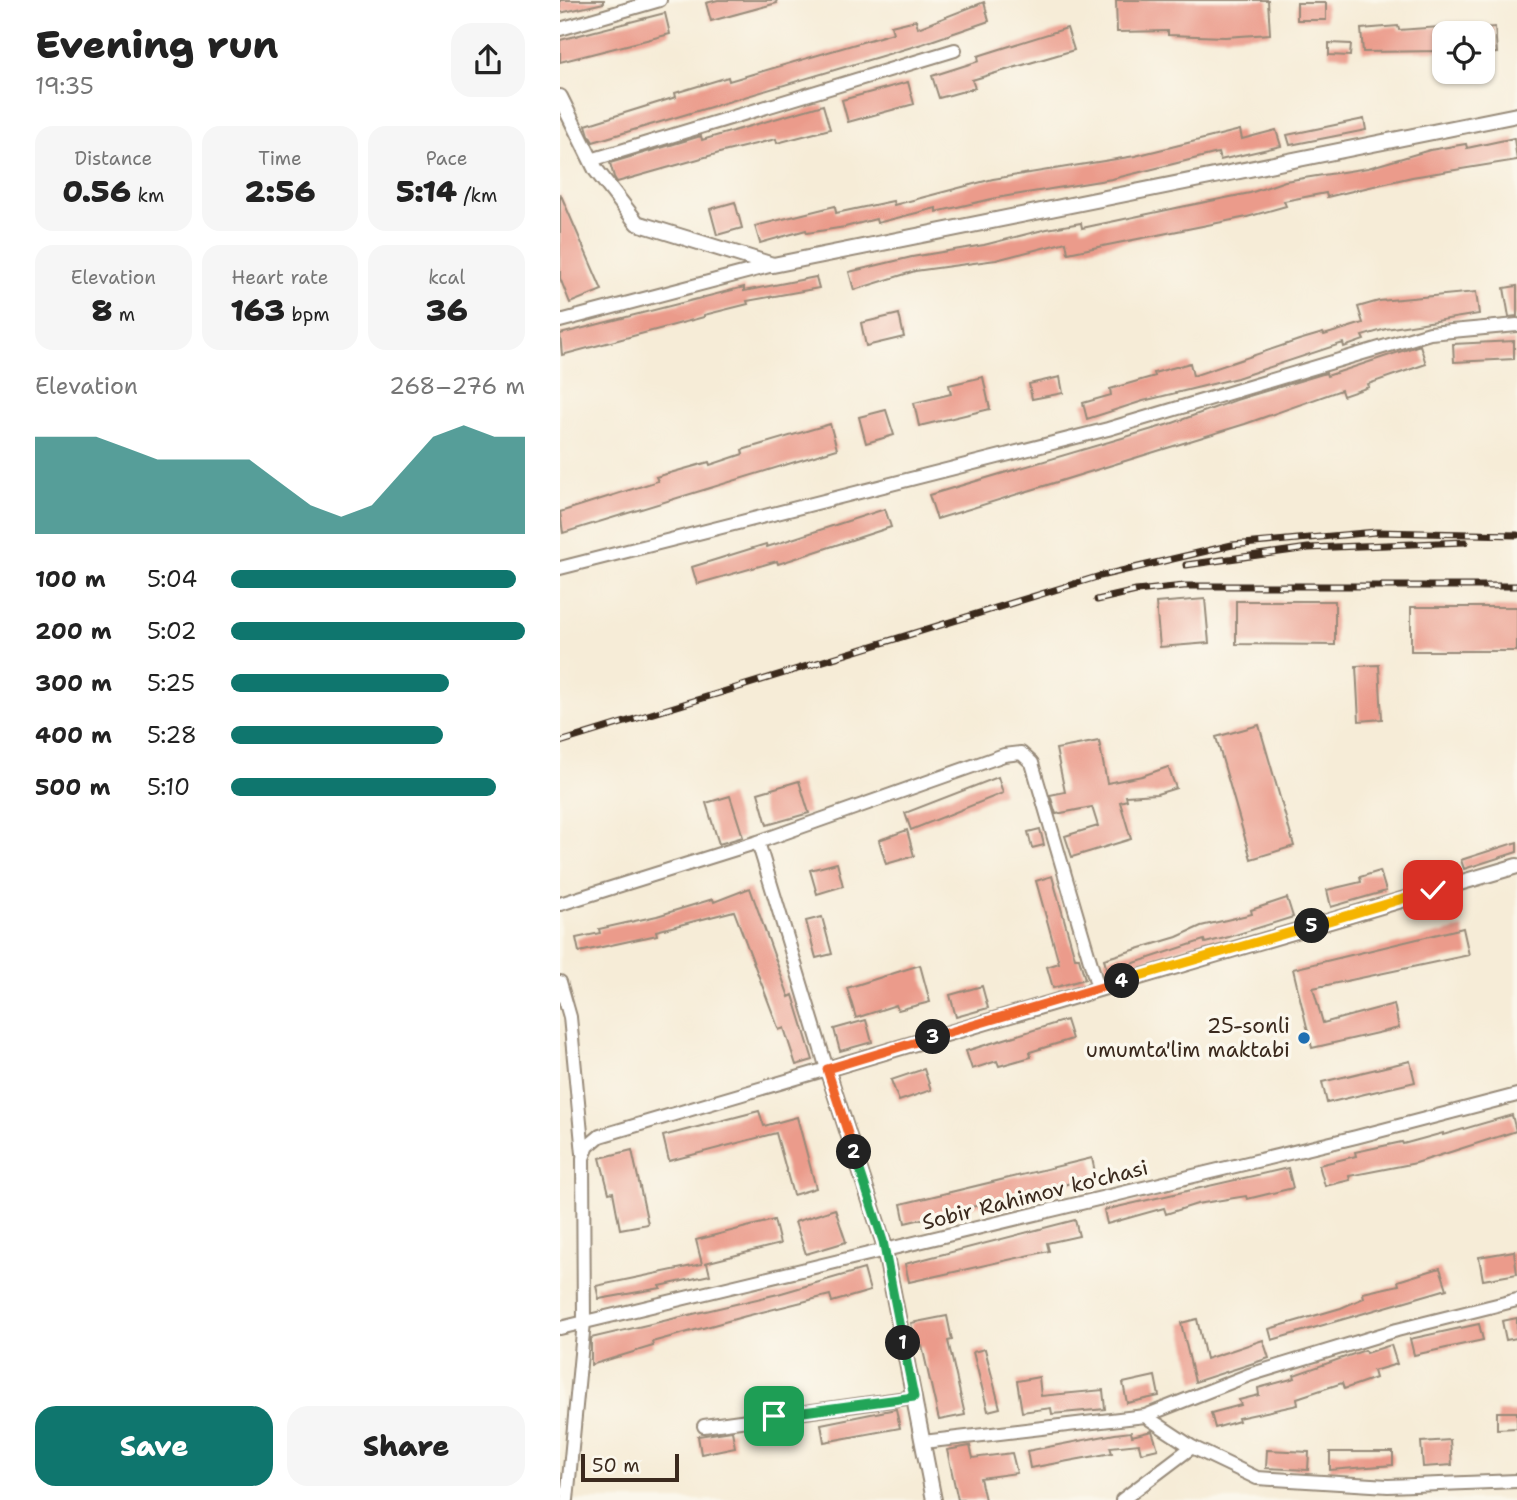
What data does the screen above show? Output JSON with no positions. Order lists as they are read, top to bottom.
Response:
{
  "streets": {
    "street": ["Sobir Rahimov ko'chasi"]
  },
  "places": ["25-sonli umumta'lim maktabi"],
  "scale_bar": "50 m",
  "page": {
    "heading": ["Evening run", "19:35"],
    "stats": [
      ["Distance", "0.56 km"],
      ["Time", "2:56"],
      ["Pace", "5:14 /km"],
      ["Elevation", "8 m"],
      ["Heart rate", "163 bpm"],
      ["kcal", "36"]
    ],
    "chart": ["Elevation", "268–276 m"],
    "list": [
      {
        "name": "100 m",
        "note": "5:04"
      },
      {
        "name": "200 m",
        "note": "5:02"
      },
      {
        "name": "300 m",
        "note": "5:25"
      },
      {
        "name": "400 m",
        "note": "5:28"
      },
      {
        "name": "500 m",
        "note": "5:10"
      }
    ],
    "pins": [
      "5",
      "4",
      "3",
      "2",
      "1"
    ],
    "buttons": ["Save", "Share"],
    "scale": "50 m"
  }
}
